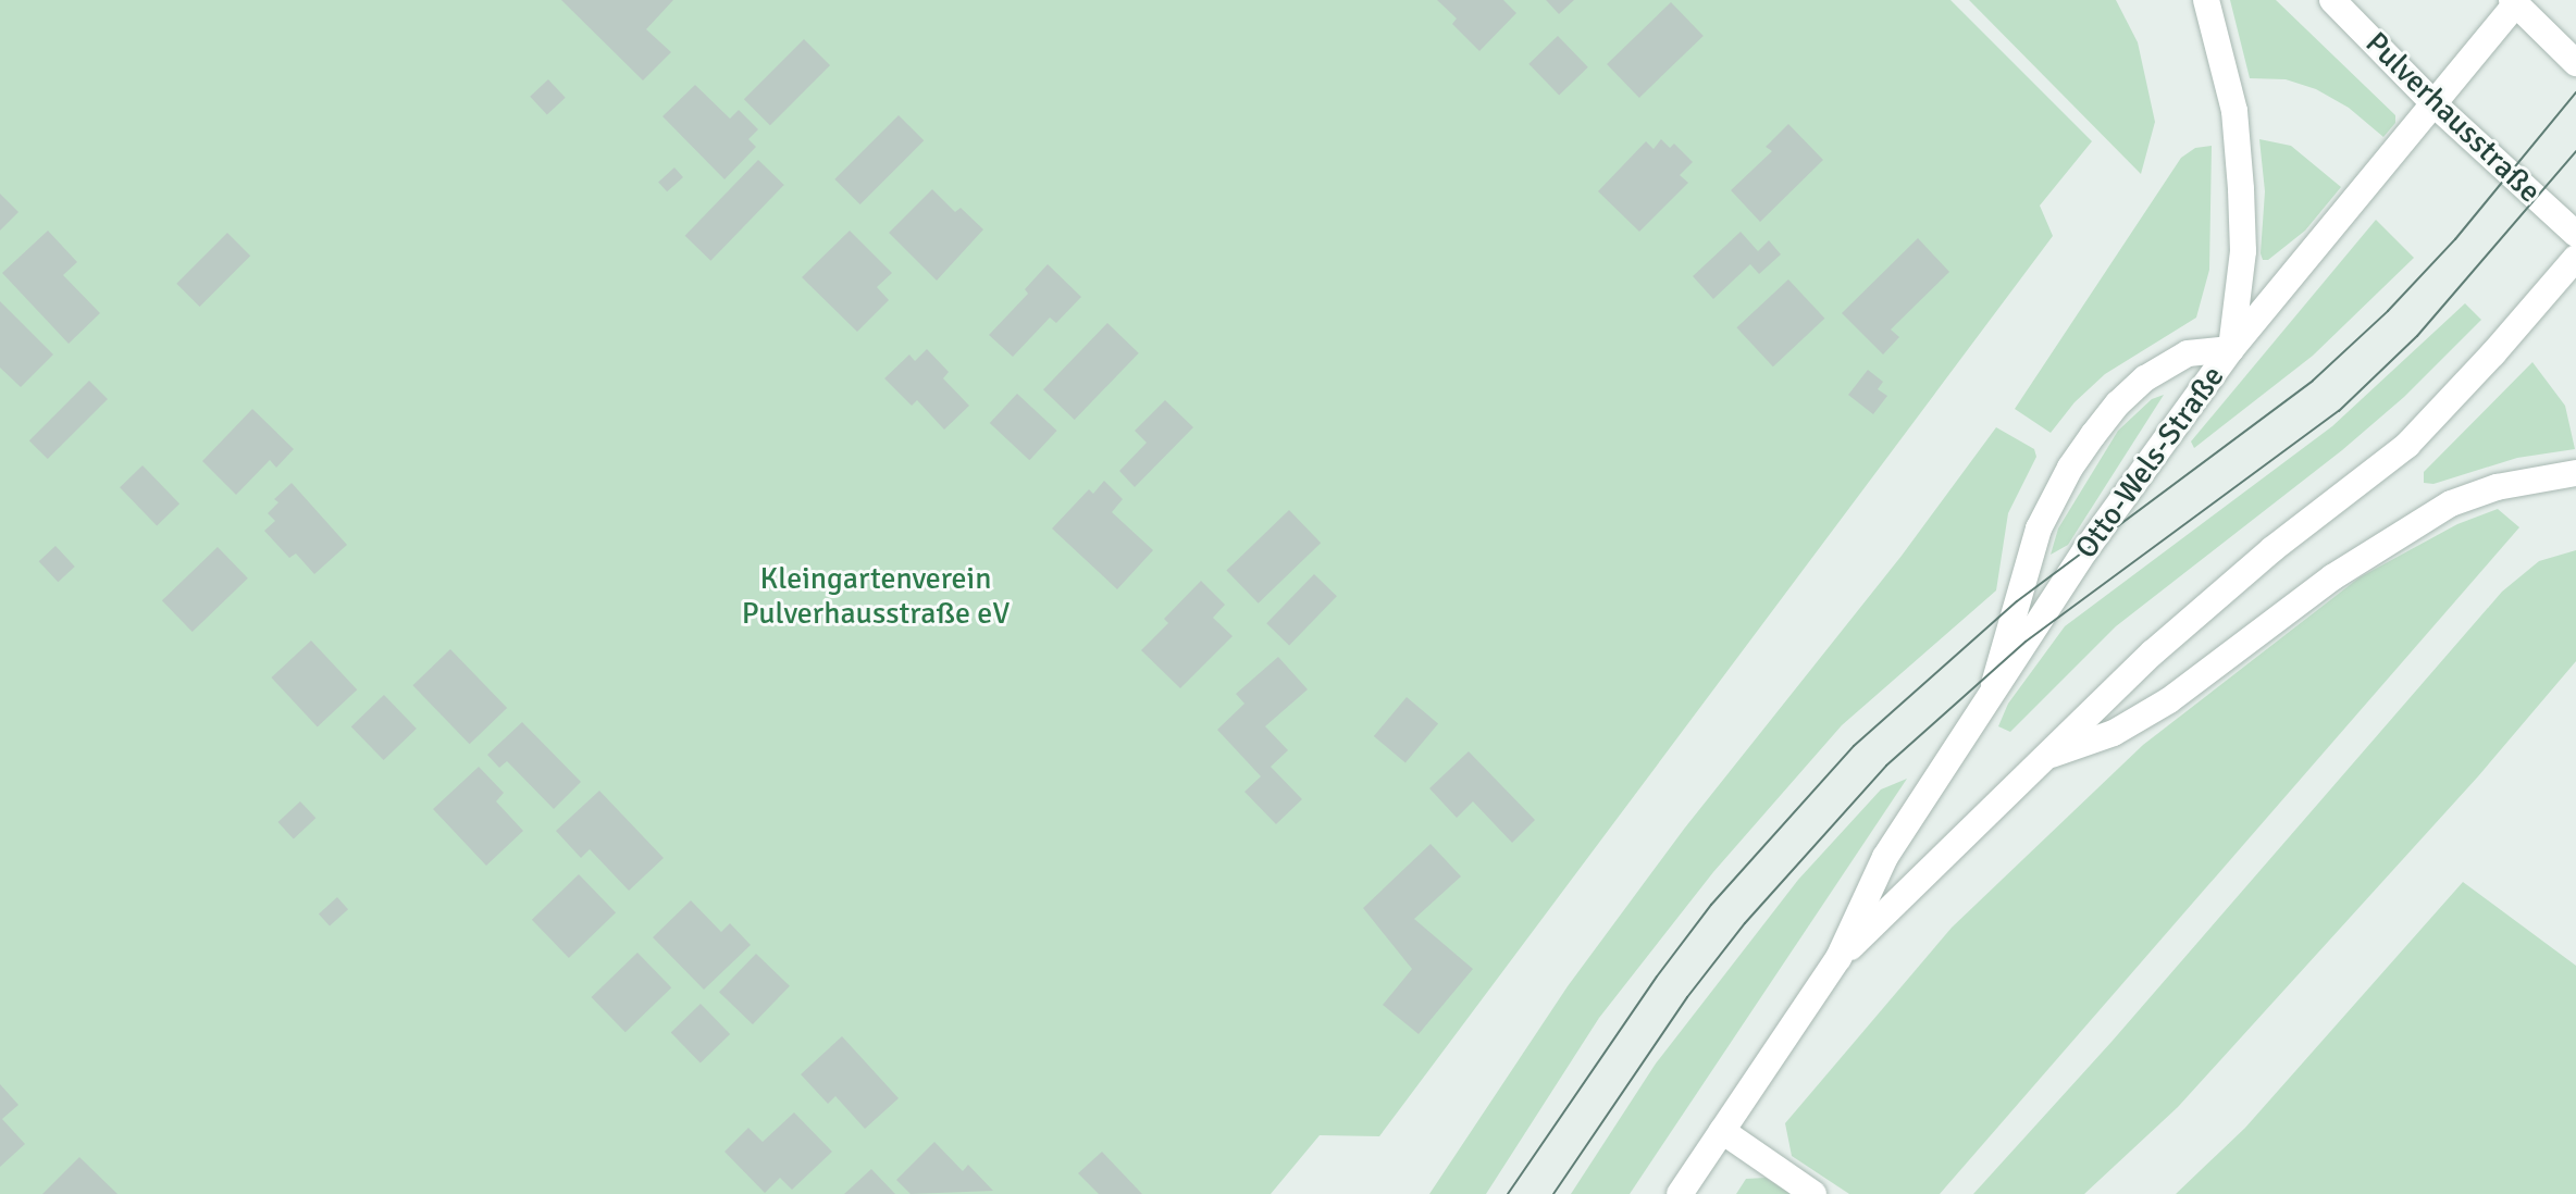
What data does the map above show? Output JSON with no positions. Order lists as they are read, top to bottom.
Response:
{
  "streets": {
    "street": ["Pulverhausstraße", "Otto-Wels-Straße"]
  },
  "crossings": [
    ["Pulverhausstraße", "Otto-Wels-Straße"]
  ],
  "parks": ["Kleingartenverein Pulverhausstraße eV"]
}
